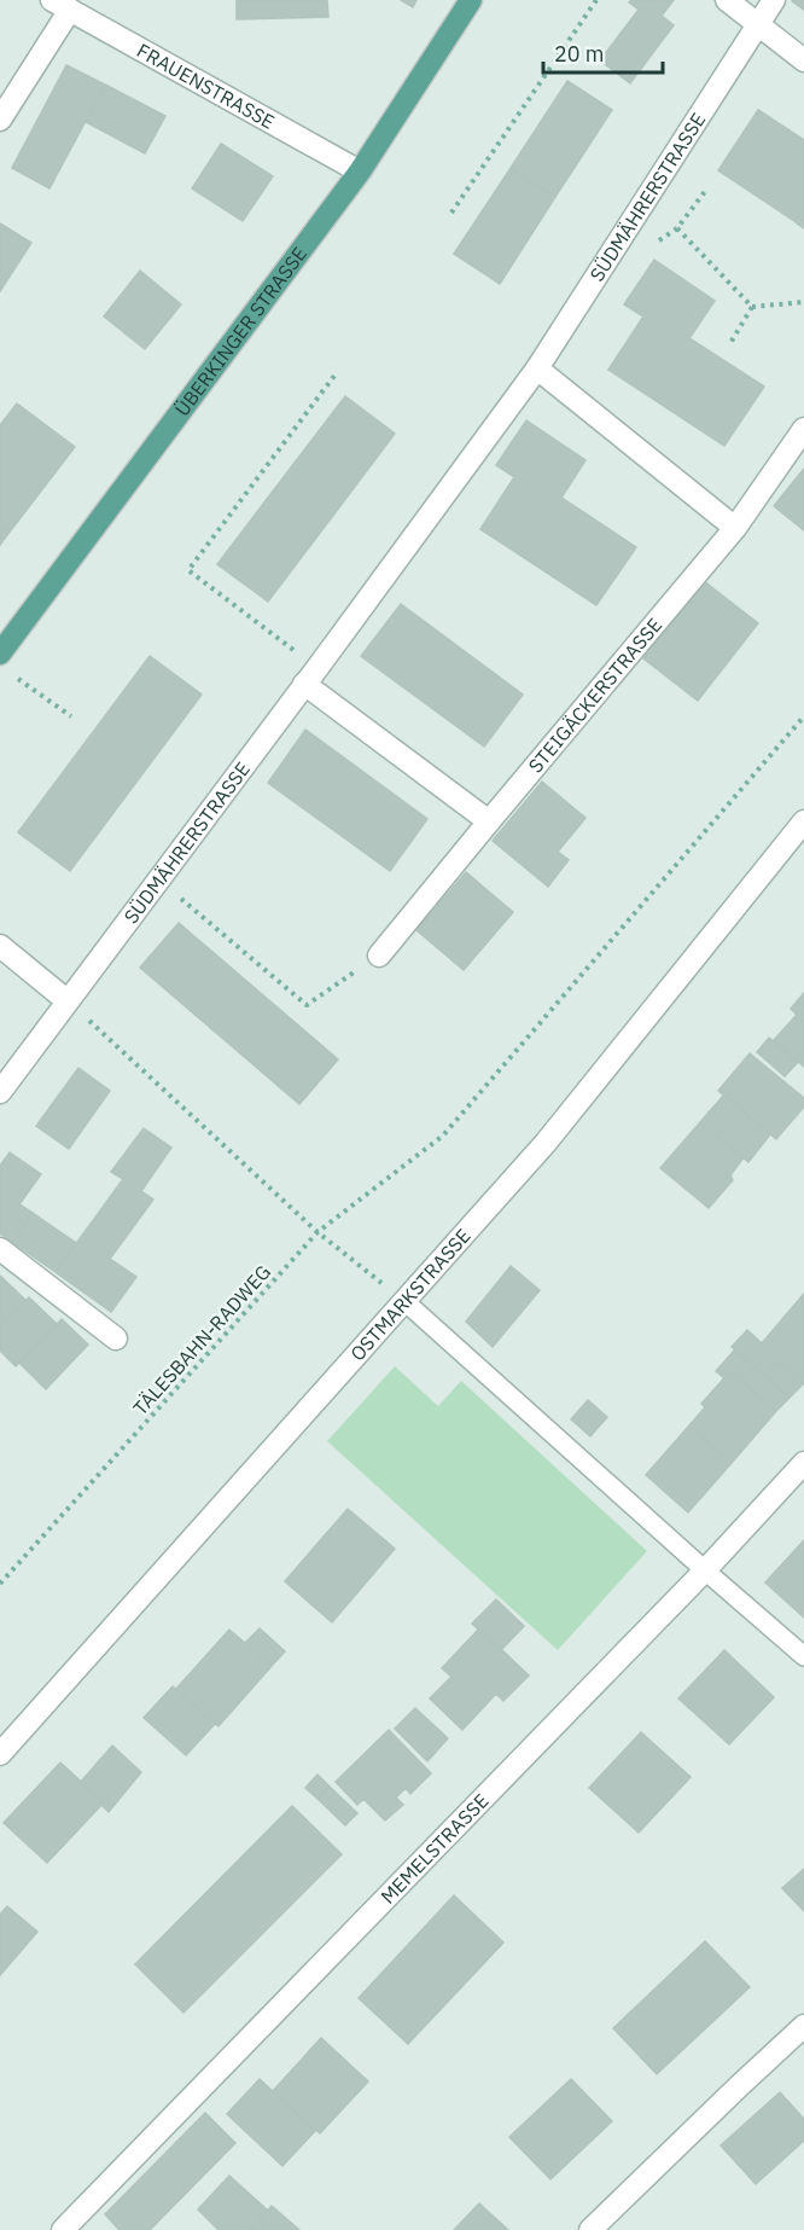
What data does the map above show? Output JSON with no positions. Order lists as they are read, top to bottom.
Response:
{
  "streets": {
    "main road": ["ÜBERKINGER STRASSE"],
    "street": [
      "FRAUENSTRASSE",
      "SÜDMÄHRERSTRASSE",
      "STEIGÄCKERSTRASSE",
      "OSTMARKSTRASSE",
      "MEMELSTRASSE"
    ],
    "path": ["TÄLESBAHN-RADWEG"]
  },
  "crossings": [
    ["FRAUENSTRASSE", "ÜBERKINGER STRASSE"]
  ],
  "scale_bar": "20 m"
}
